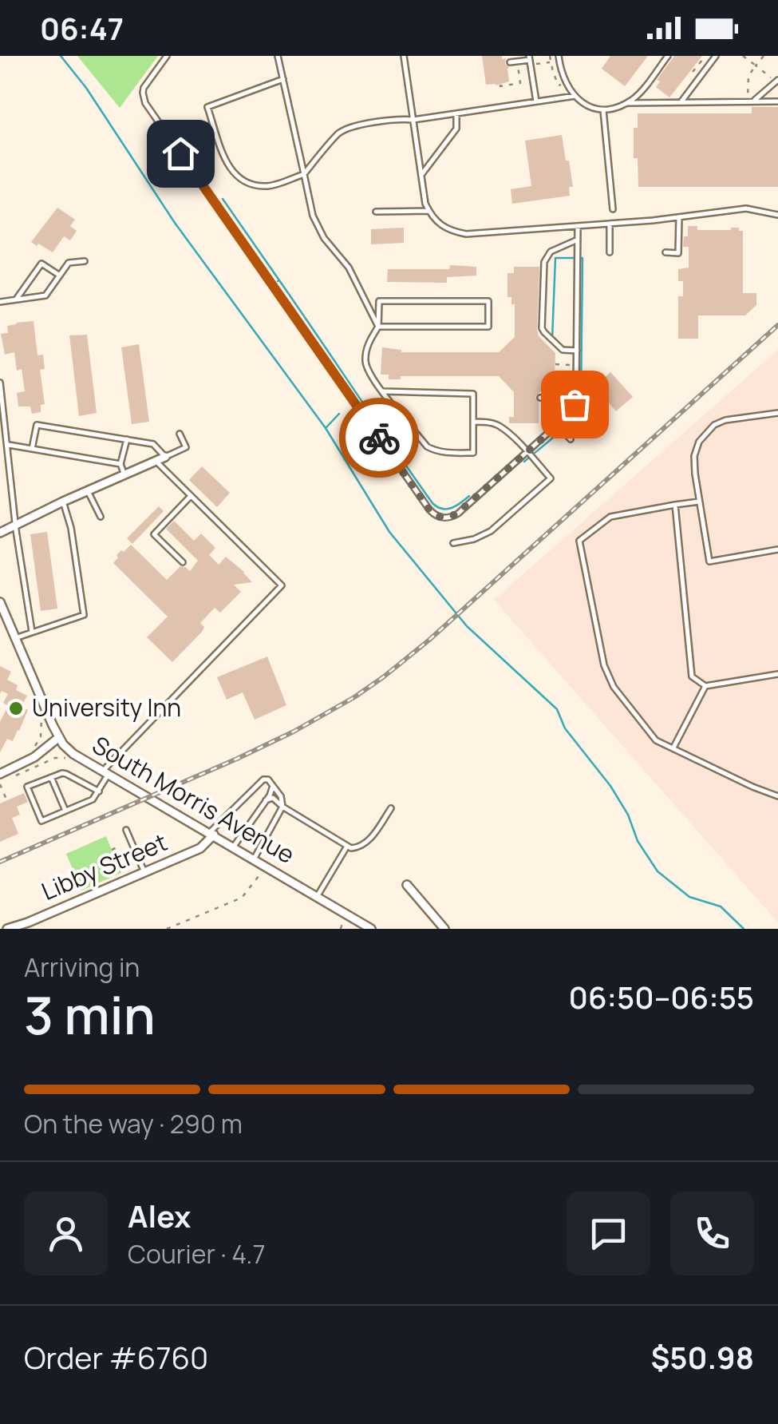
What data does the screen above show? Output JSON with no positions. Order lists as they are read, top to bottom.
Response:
{
  "streets": {
    "street": ["South Morris Avenue", "Libby Street"]
  },
  "crossings": [
    ["South Morris Avenue", "Libby Street"]
  ],
  "places": ["University Inn"],
  "page": {
    "status": "06:47",
    "heading": ["3 min", "Arriving in", "06:50–06:55"],
    "panel": [
      "Alex",
      "Courier · 4.7",
      "Order #6760",
      "$50.98"
    ],
    "bar": "On the way · 290 m"
  }
}
